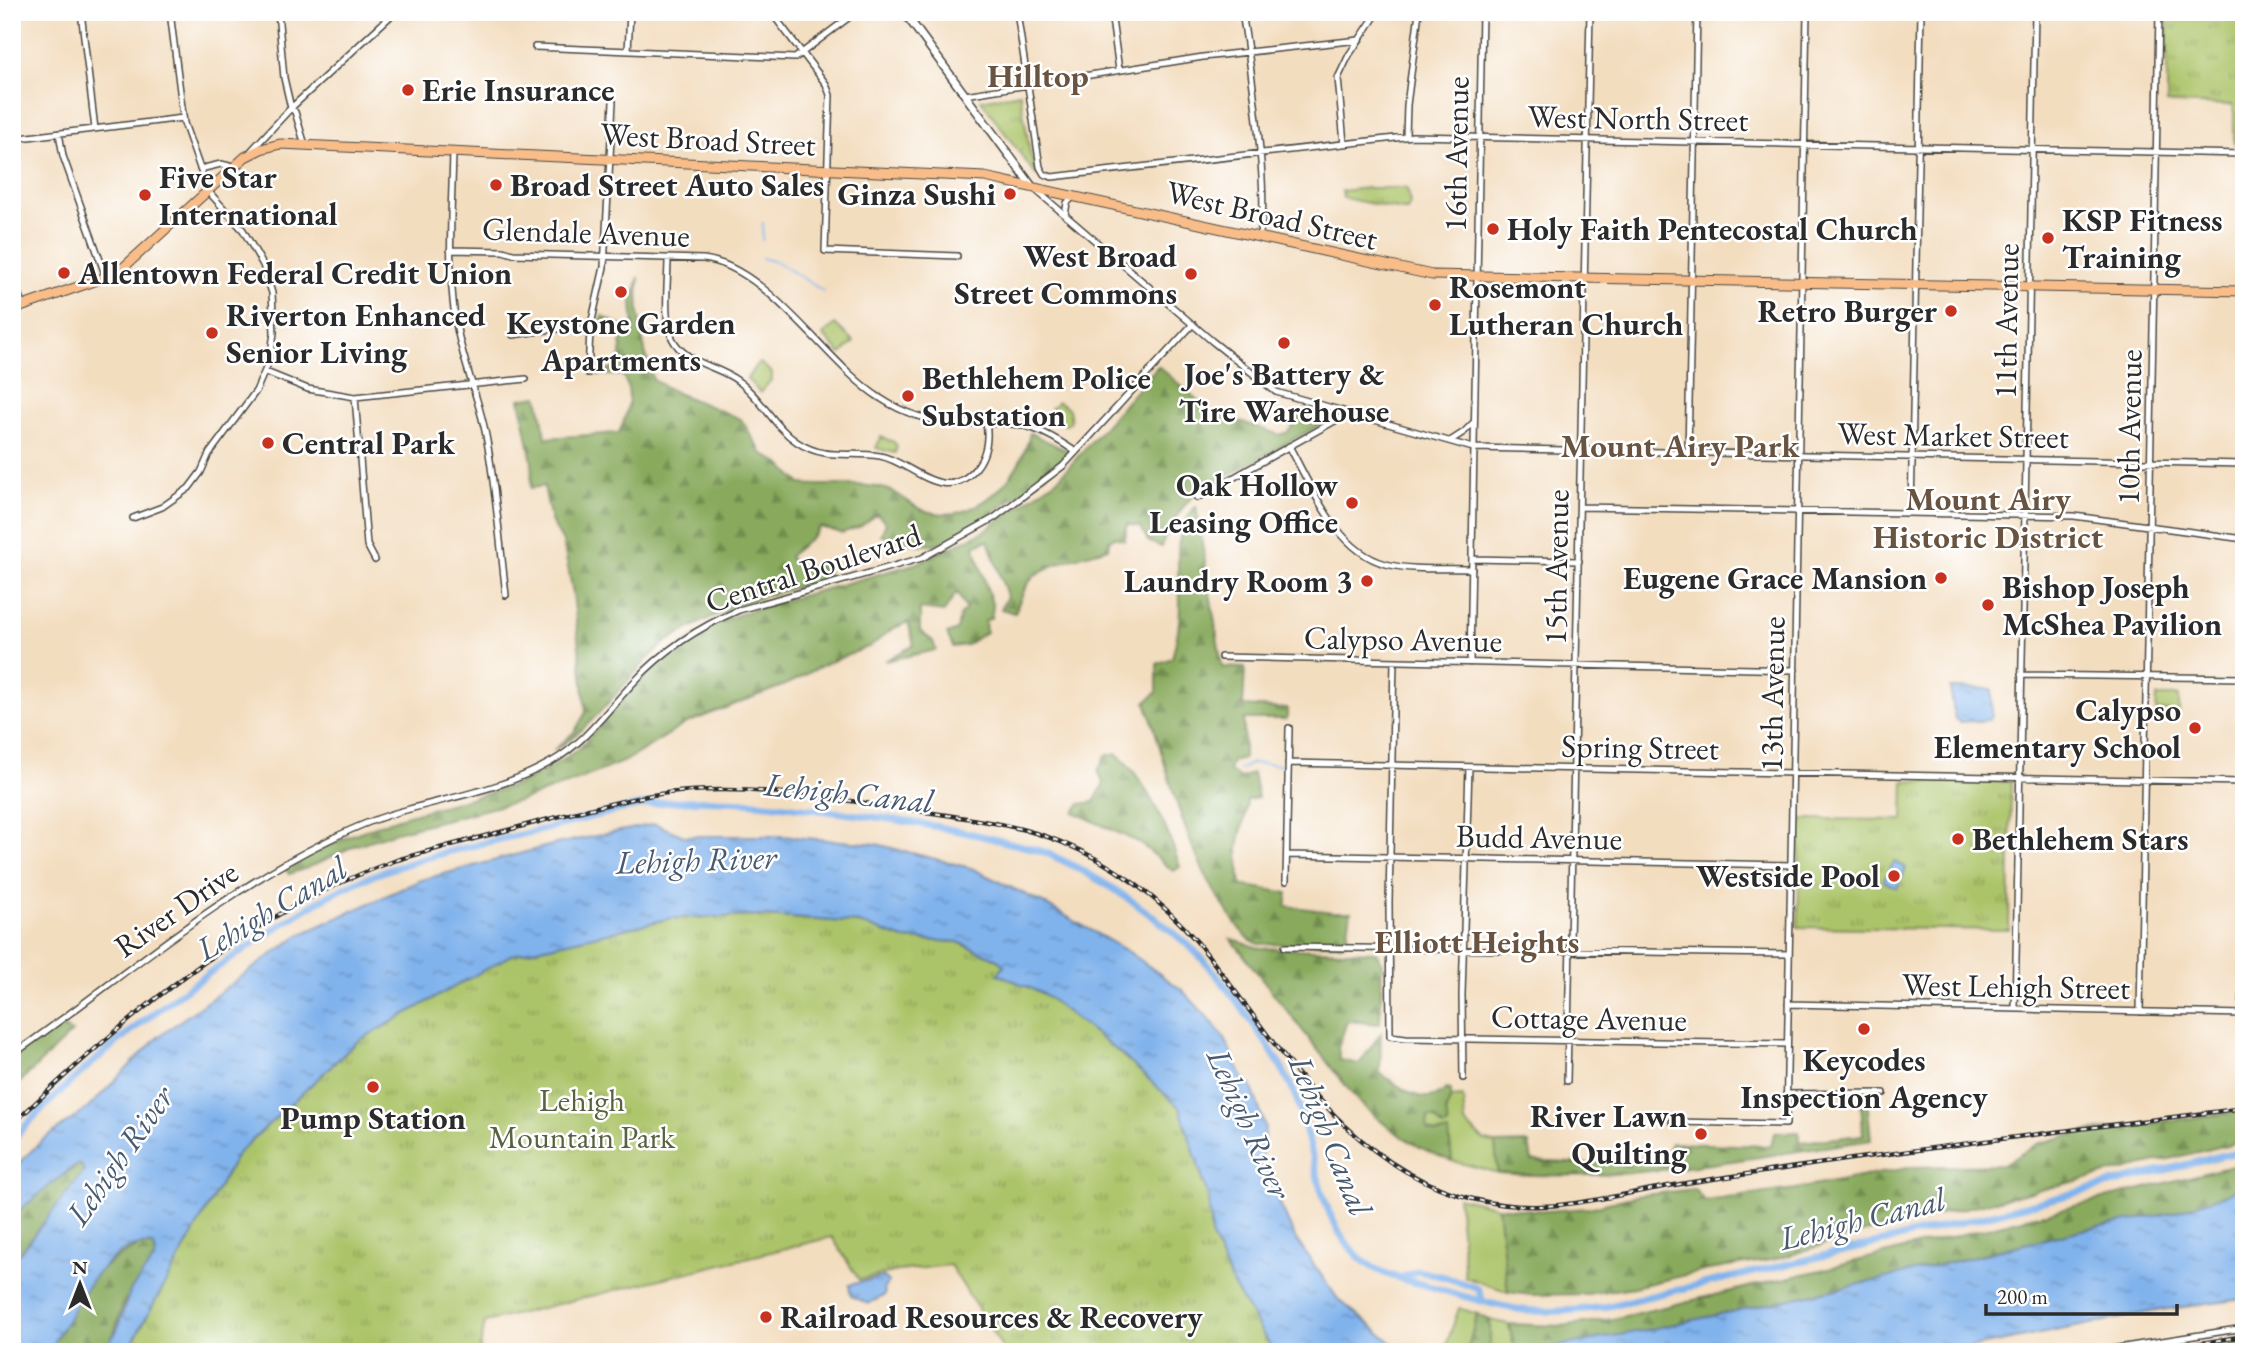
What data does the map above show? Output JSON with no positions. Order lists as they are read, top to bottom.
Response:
{
  "streets": {
    "main road": ["West Broad Street"],
    "street": [
      "West North Street",
      "16th Avenue",
      "Glendale Avenue",
      "11th Avenue",
      "10th Avenue",
      "West Market Street",
      "15th Avenue",
      "Central Boulevard",
      "Calypso Avenue",
      "13th Avenue",
      "Spring Street",
      "Budd Avenue",
      "River Drive",
      "West Lehigh Street",
      "Cottage Avenue"
    ]
  },
  "crossings": [
    ["West North Street", "16th Avenue"],
    ["West North Street", "11th Avenue"],
    ["West North Street", "10th Avenue"],
    ["West North Street", "15th Avenue"],
    ["West North Street", "13th Avenue"],
    ["West Broad Street", "16th Avenue"],
    ["West Broad Street", "11th Avenue"],
    ["West Broad Street", "10th Avenue"],
    ["West Broad Street", "West Market Street"],
    ["West Broad Street", "15th Avenue"],
    ["West Broad Street", "13th Avenue"],
    ["16th Avenue", "West Market Street"],
    ["16th Avenue", "Calypso Avenue"],
    ["11th Avenue", "West Market Street"],
    ["11th Avenue", "Spring Street"],
    ["11th Avenue", "West Lehigh Street"],
    ["10th Avenue", "West Market Street"],
    ["10th Avenue", "Spring Street"],
    ["10th Avenue", "West Lehigh Street"],
    ["West Market Street", "15th Avenue"],
    ["West Market Street", "Central Boulevard"],
    ["West Market Street", "13th Avenue"],
    ["15th Avenue", "Calypso Avenue"],
    ["15th Avenue", "Spring Street"],
    ["15th Avenue", "Budd Avenue"],
    ["15th Avenue", "Cottage Avenue"],
    ["Central Boulevard", "River Drive"],
    ["Calypso Avenue", "13th Avenue"],
    ["13th Avenue", "Spring Street"],
    ["13th Avenue", "Budd Avenue"],
    ["13th Avenue", "West Lehigh Street"],
    ["13th Avenue", "Cottage Avenue"]
  ],
  "districts": [
    "Hilltop",
    "Mount Airy Park",
    "Mount Airy Historic District",
    "Elliott Heights"
  ],
  "water": ["Lehigh Canal", "Lehigh River"],
  "parks": ["Lehigh Mountain Park"],
  "places": [
    "Erie Insurance",
    "Broad Street Auto Sales",
    "Ginza Sushi",
    "Five Star International",
    "Holy Faith Pentecostal Church",
    "KSP Fitness Training",
    "Allentown Federal Credit Union",
    "West Broad Street Commons",
    "Keystone Garden Apartments",
    "Rosemont Lutheran Church",
    "Retro Burger",
    "Riverton Enhanced Senior Living",
    "Joe's Battery & Tire Warehouse",
    "Bethlehem Police Substation",
    "Central Park",
    "Oak Hollow Leasing Office",
    "Eugene Grace Mansion",
    "Laundry Room 3",
    "Bishop Joseph McShea Pavilion",
    "Calypso Elementary School",
    "Bethlehem Stars",
    "Westside Pool",
    "Keycodes Inspection Agency",
    "Pump Station",
    "River Lawn Quilting",
    "Railroad Resources & Recovery"
  ],
  "scale_bar": "200 m",
  "north": "top"
}
